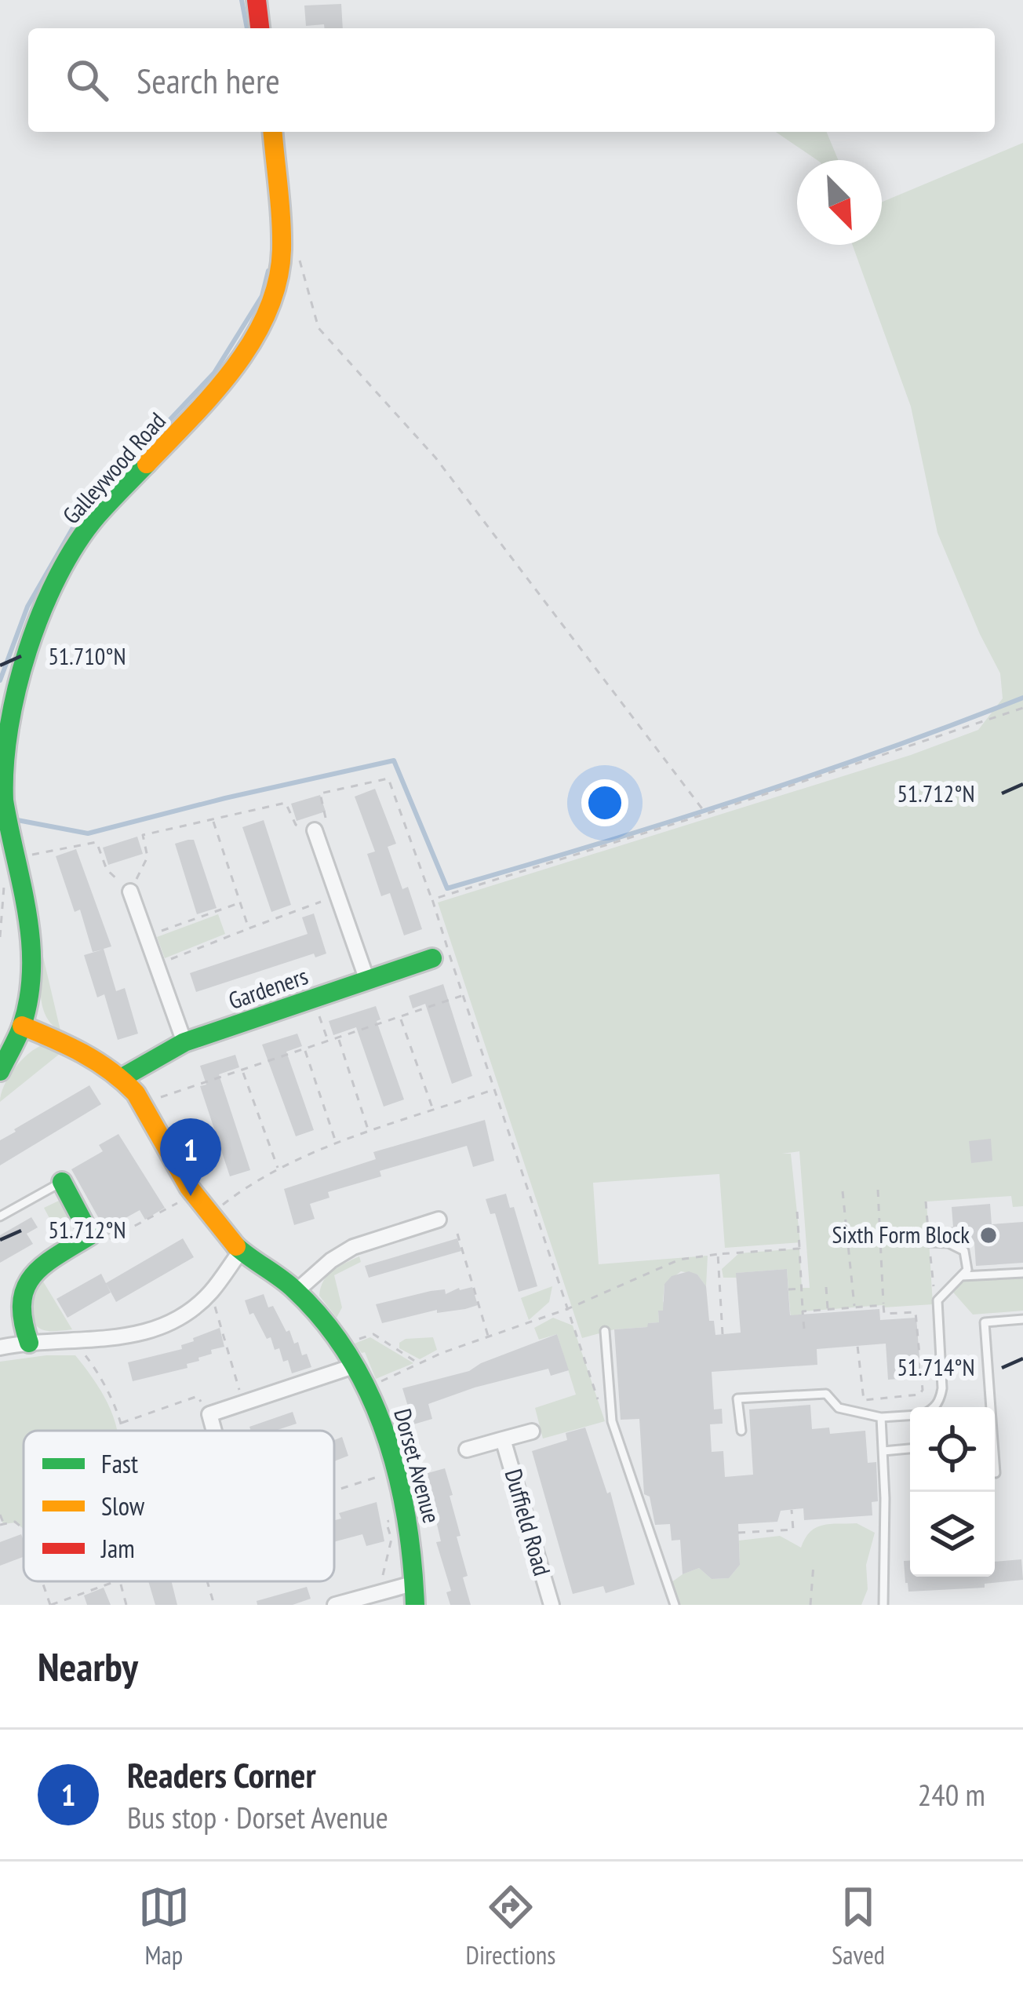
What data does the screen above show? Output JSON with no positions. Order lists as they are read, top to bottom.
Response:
{
  "streets": {
    "street": [
      "Galleywood Road",
      "Gardeners",
      "Dorset Avenue",
      "Duffield Road"
    ]
  },
  "crossings": [
    ["Galleywood Road", "Dorset Avenue"],
    ["Gardeners", "Dorset Avenue"]
  ],
  "places": ["Sixth Form Block"],
  "legend": ["Fast", "Slow", "Jam"],
  "north": "bottom right",
  "page": {
    "search": "Search here",
    "pins": "1",
    "heading": "Nearby",
    "list": [
      {
        "mark": "1",
        "name": "Readers Corner",
        "note": "Bus stop · Dorset Avenue",
        "value": "240 m"
      }
    ],
    "nav": ["Map", "Directions", "Saved"]
  },
  "coordinates": ["51.710°N", "51.712°N", "51.714°N"]
}
